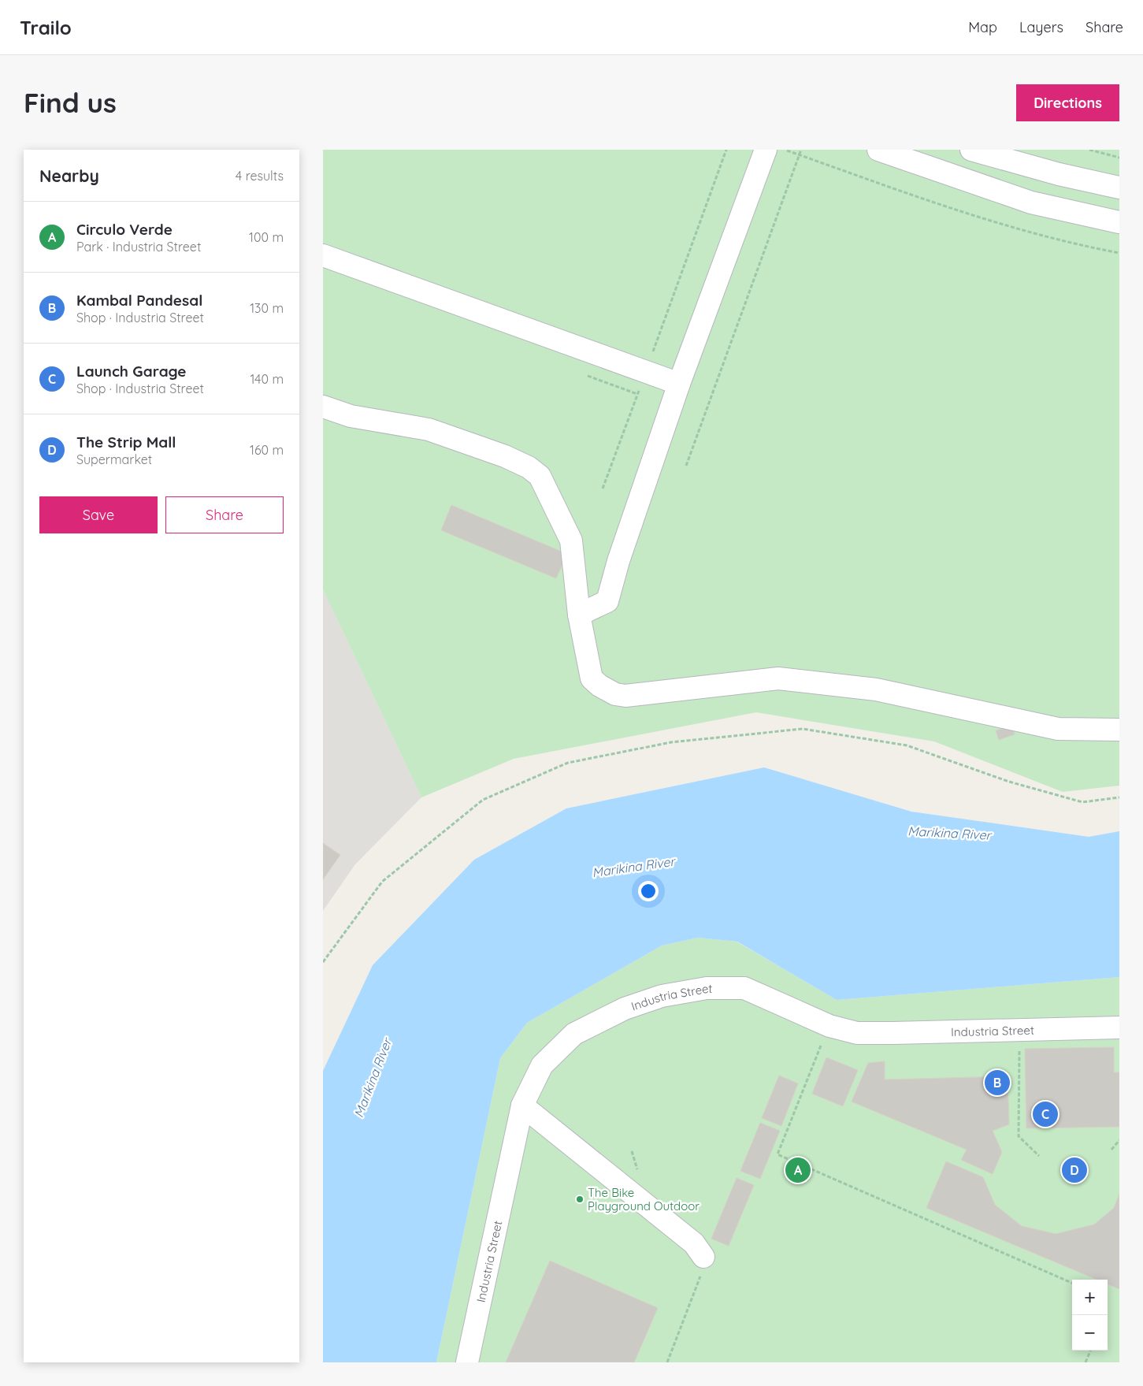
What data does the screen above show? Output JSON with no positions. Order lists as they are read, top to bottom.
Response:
{
  "streets": {
    "street": ["Industria Street"]
  },
  "water": ["Marikina River"],
  "places": ["The Bike Playground Outdoor"],
  "page": {
    "header": "Trailo",
    "nav": ["Map", "Layers", "Share"],
    "buttons": [
      "Directions",
      ["Save", "Share"]
    ],
    "title": "Find us",
    "heading": ["Nearby", "4 results"],
    "list": [
      {
        "mark": "A",
        "name": "Circulo Verde",
        "note": "Park · Industria Street",
        "value": "100 m"
      },
      {
        "mark": "B",
        "name": "Kambal Pandesal",
        "note": "Shop · Industria Street",
        "value": "130 m"
      },
      {
        "mark": "C",
        "name": "Launch Garage",
        "note": "Shop · Industria Street",
        "value": "140 m"
      },
      {
        "mark": "D",
        "name": "The Strip Mall",
        "note": "Supermarket",
        "value": "160 m"
      }
    ],
    "pins": [
      "B",
      "C",
      "A",
      "D"
    ],
    "map_buttons": ["+", "−"]
  }
}
